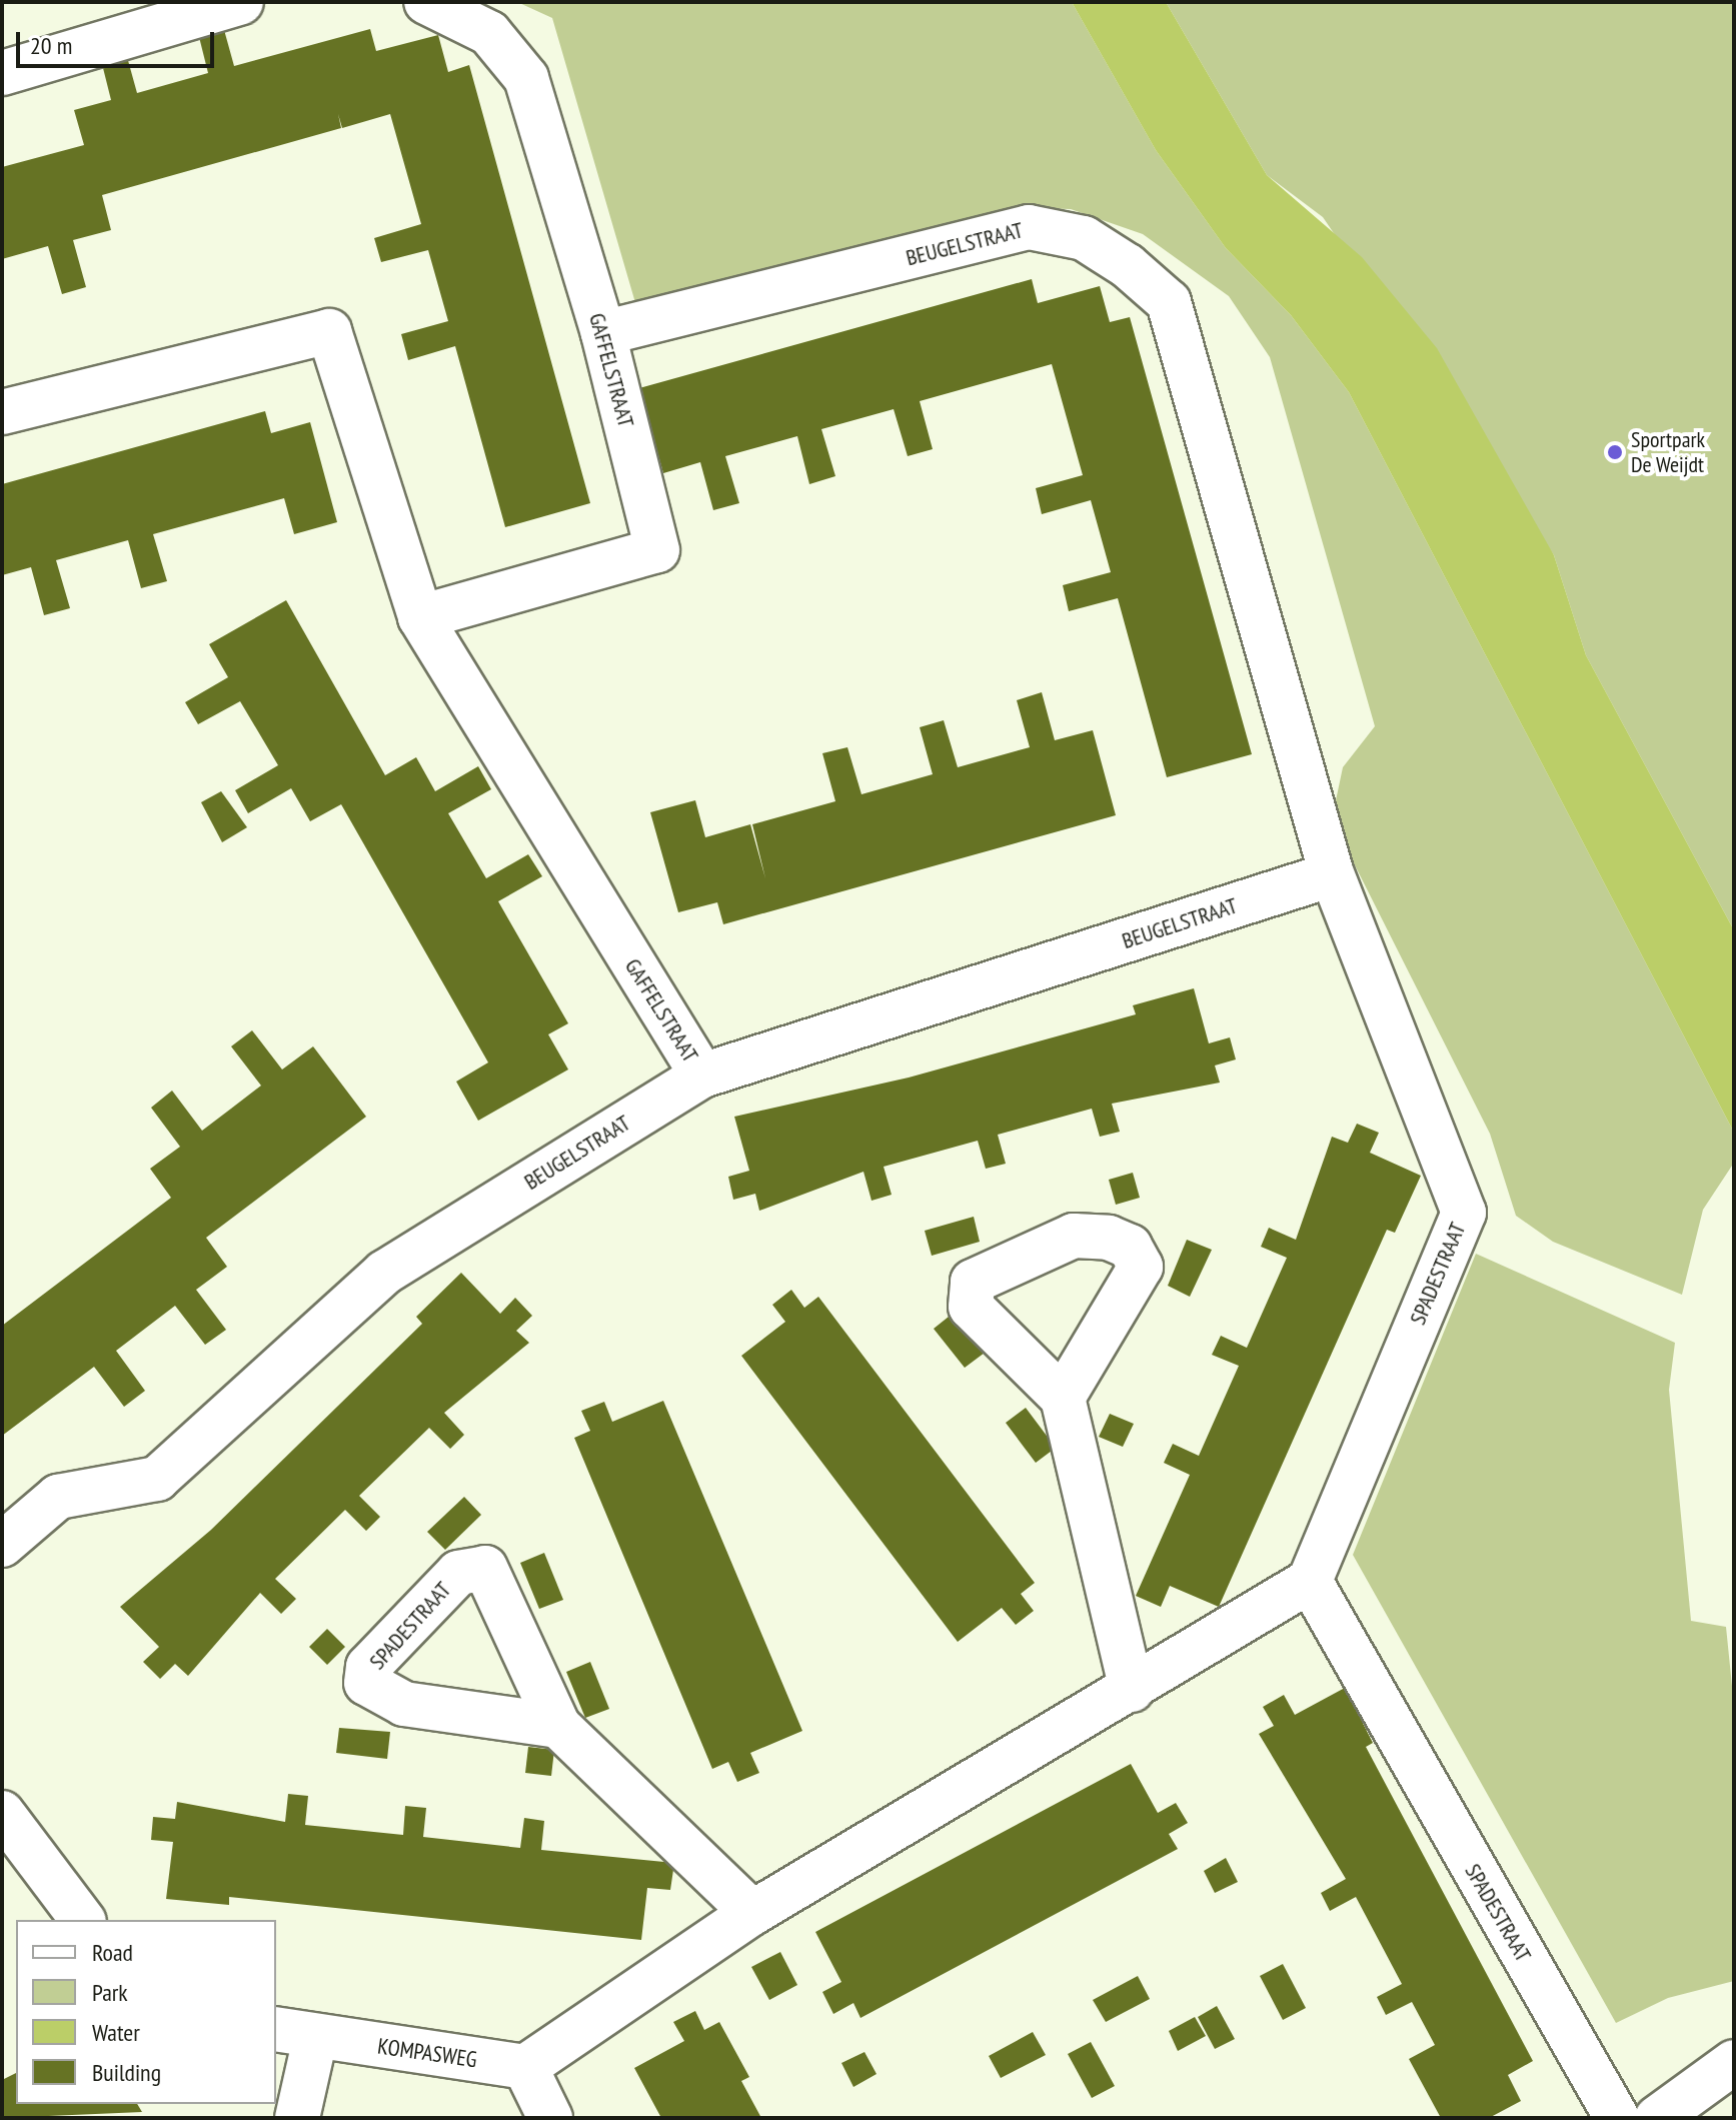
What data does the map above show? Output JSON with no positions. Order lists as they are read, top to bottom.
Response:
{
  "streets": {
    "street": [
      "BEUGELSTRAAT",
      "GAFFELSTRAAT",
      "SPADESTRAAT",
      "KOMPASWEG"
    ]
  },
  "crossings": [
    ["BEUGELSTRAAT", "GAFFELSTRAAT"],
    ["BEUGELSTRAAT", "SPADESTRAAT"]
  ],
  "places": ["Sportpark De Weijdt"],
  "legend": [
    "Road",
    "Park",
    "Water",
    "Building"
  ],
  "scale_bar": "20 m"
}
